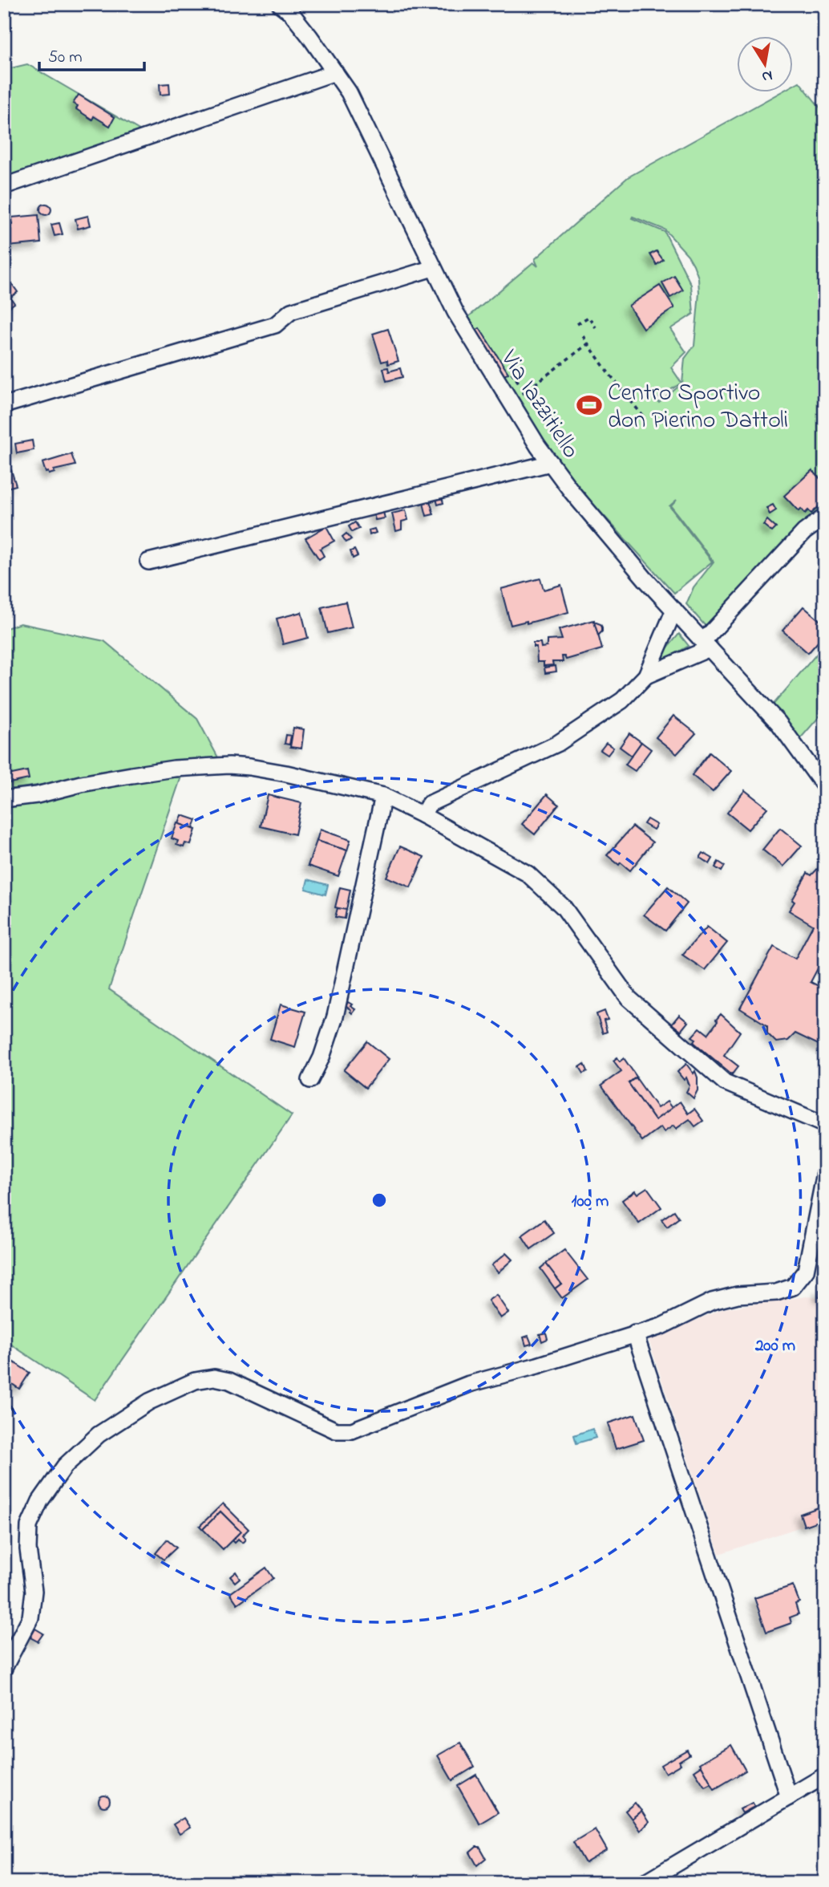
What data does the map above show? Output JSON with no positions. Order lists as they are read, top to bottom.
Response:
{
  "streets": {
    "street": ["Via Iazzitiello"]
  },
  "places": {
    "sports": ["Centro Sportivo don Pierino Dattoli"]
  },
  "scale_bar": "50 m",
  "north": "bottom",
  "rings": ["100 m", "200 m"]
}
